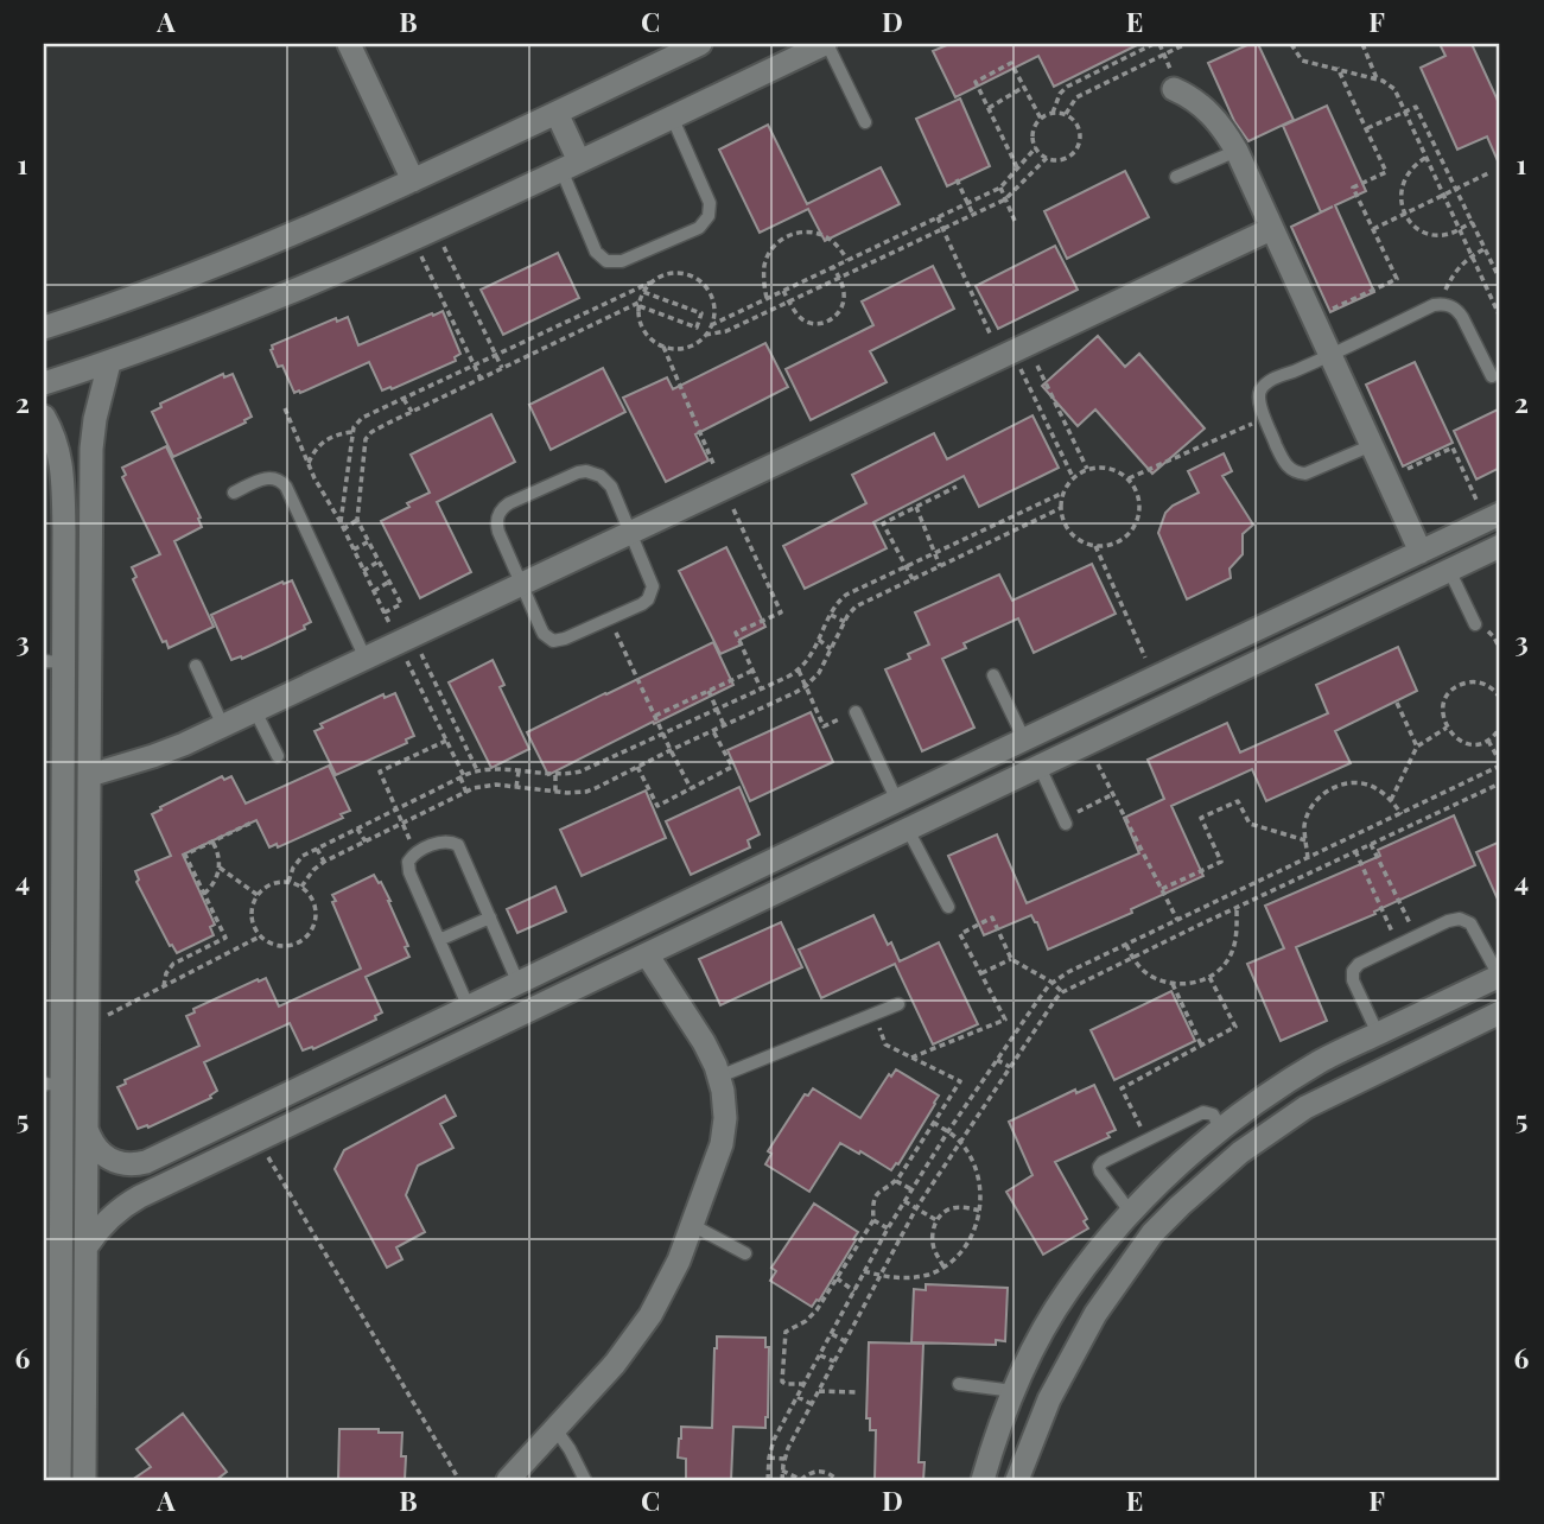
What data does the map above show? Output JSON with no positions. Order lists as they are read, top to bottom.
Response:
{
  "grid": {
    "columns": [
      "A",
      "B",
      "C",
      "D",
      "E",
      "F"
    ],
    "rows": [
      "1",
      "2",
      "3",
      "4",
      "5",
      "6"
    ]
  }
}
